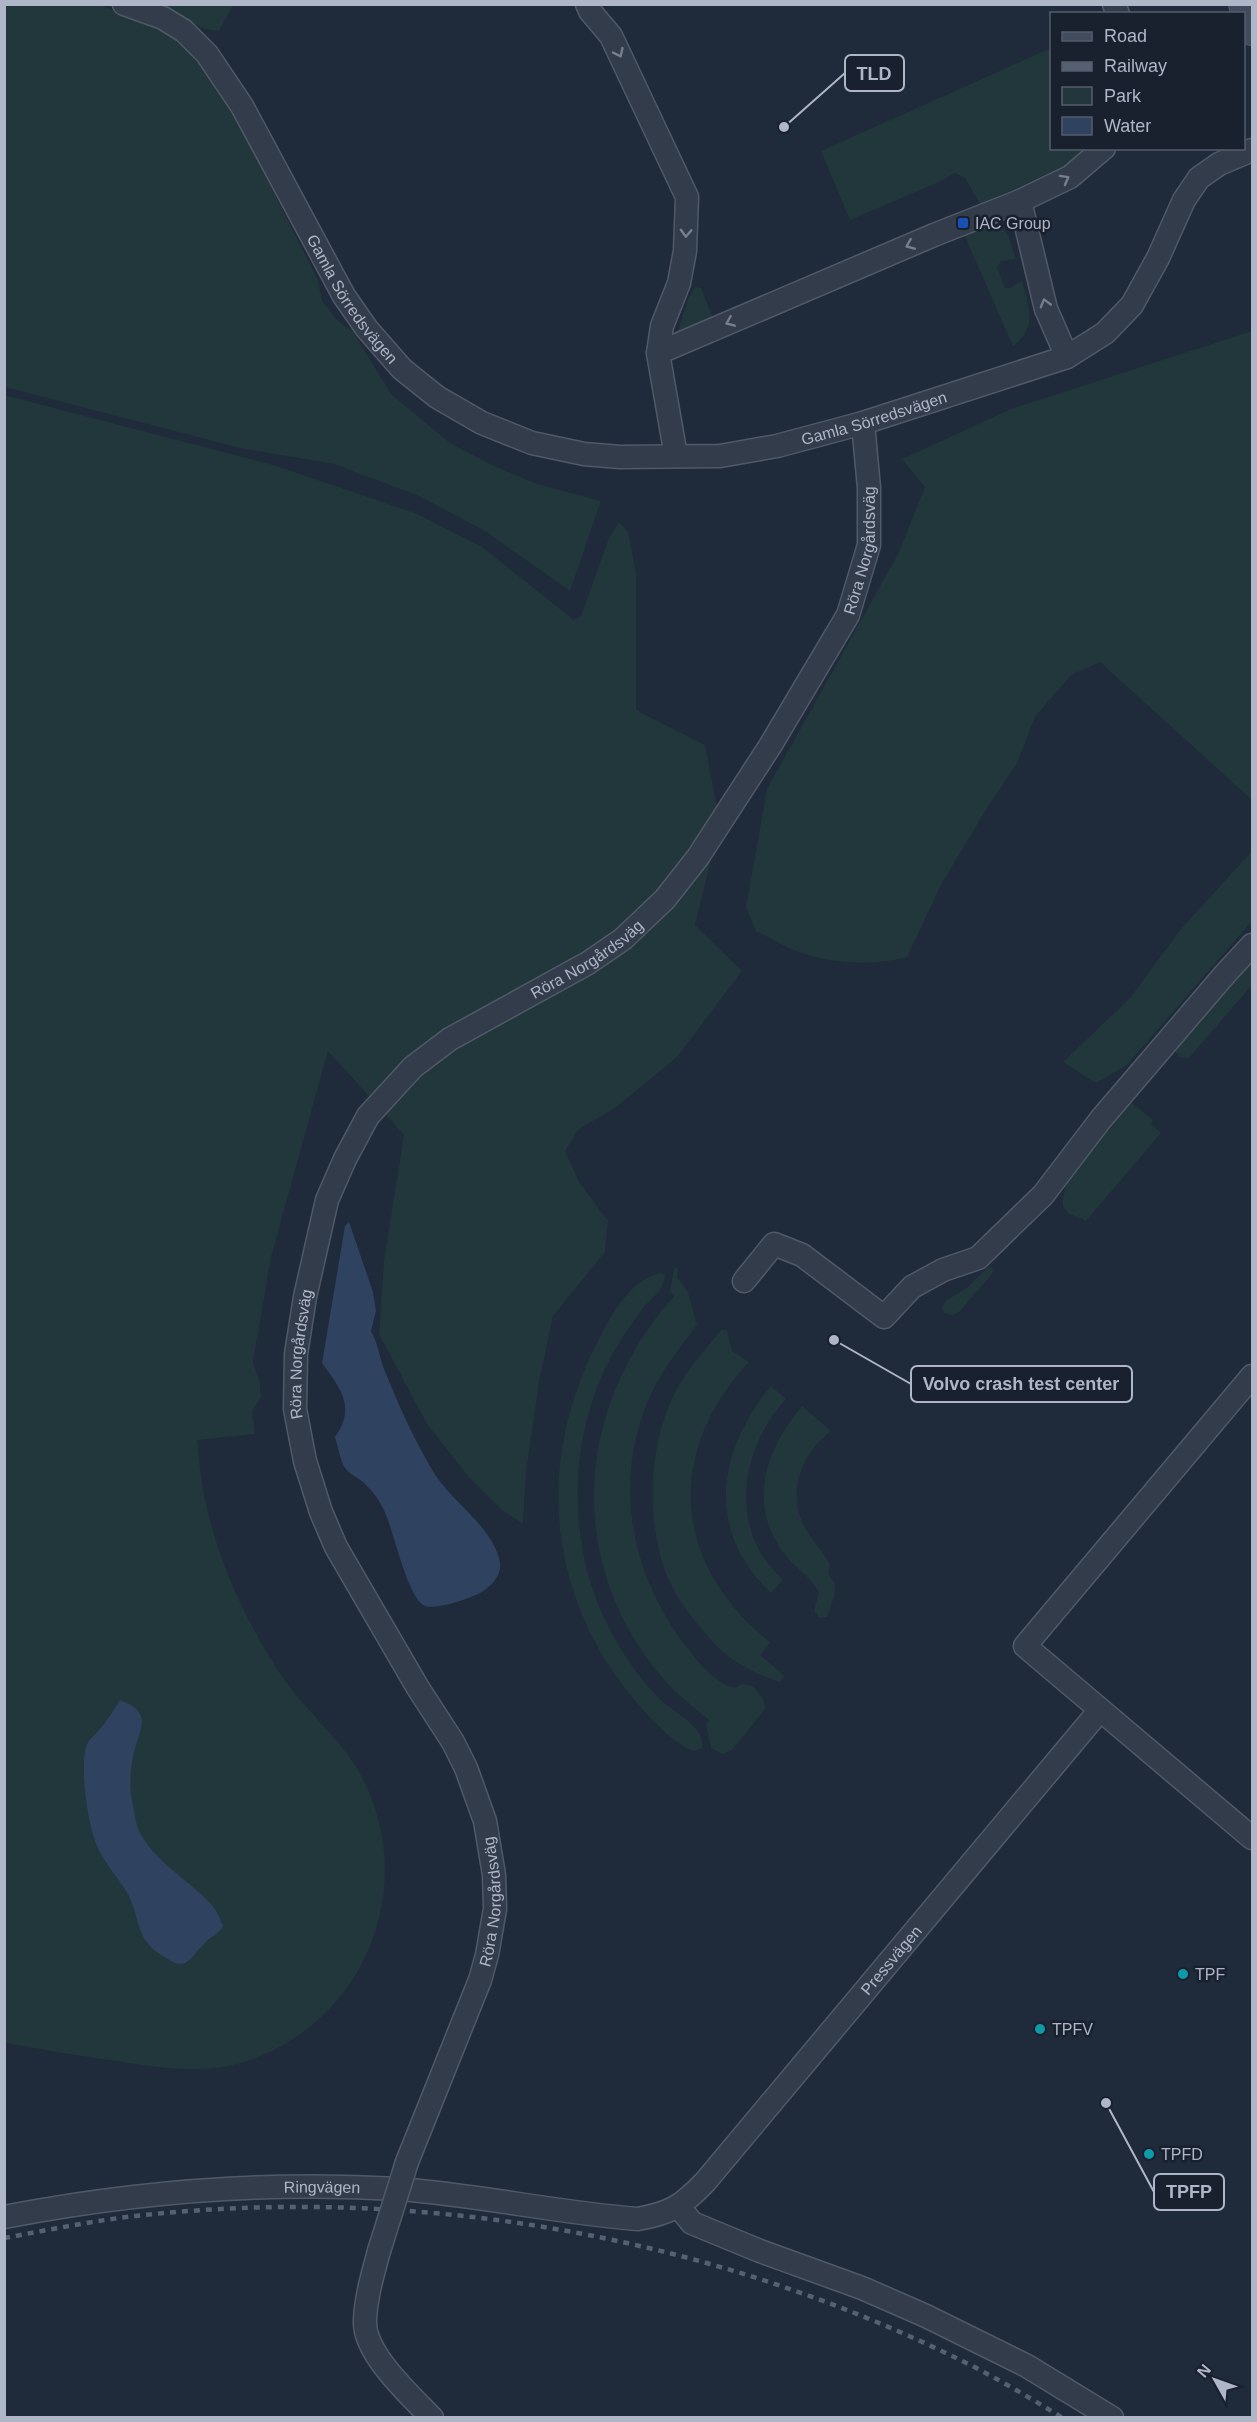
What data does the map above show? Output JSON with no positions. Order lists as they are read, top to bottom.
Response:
{
  "streets": {
    "street": [
      "Gamla Sörredsvägen",
      "Röra Norgårdsväg",
      "Pressvägen",
      "Ringvägen"
    ]
  },
  "crossings": [
    ["Gamla Sörredsvägen", "Röra Norgårdsväg"],
    ["Pressvägen", "Ringvägen"]
  ],
  "places": {
    "other": [
      "TLD",
      "Volvo crash test center",
      "TPF",
      "TPFV",
      "TPFP",
      "TPFD"
    ],
    "transit": ["IAC Group"]
  },
  "legend": [
    "Road",
    "Railway",
    "Park",
    "Water"
  ],
  "north": "top left"
}
